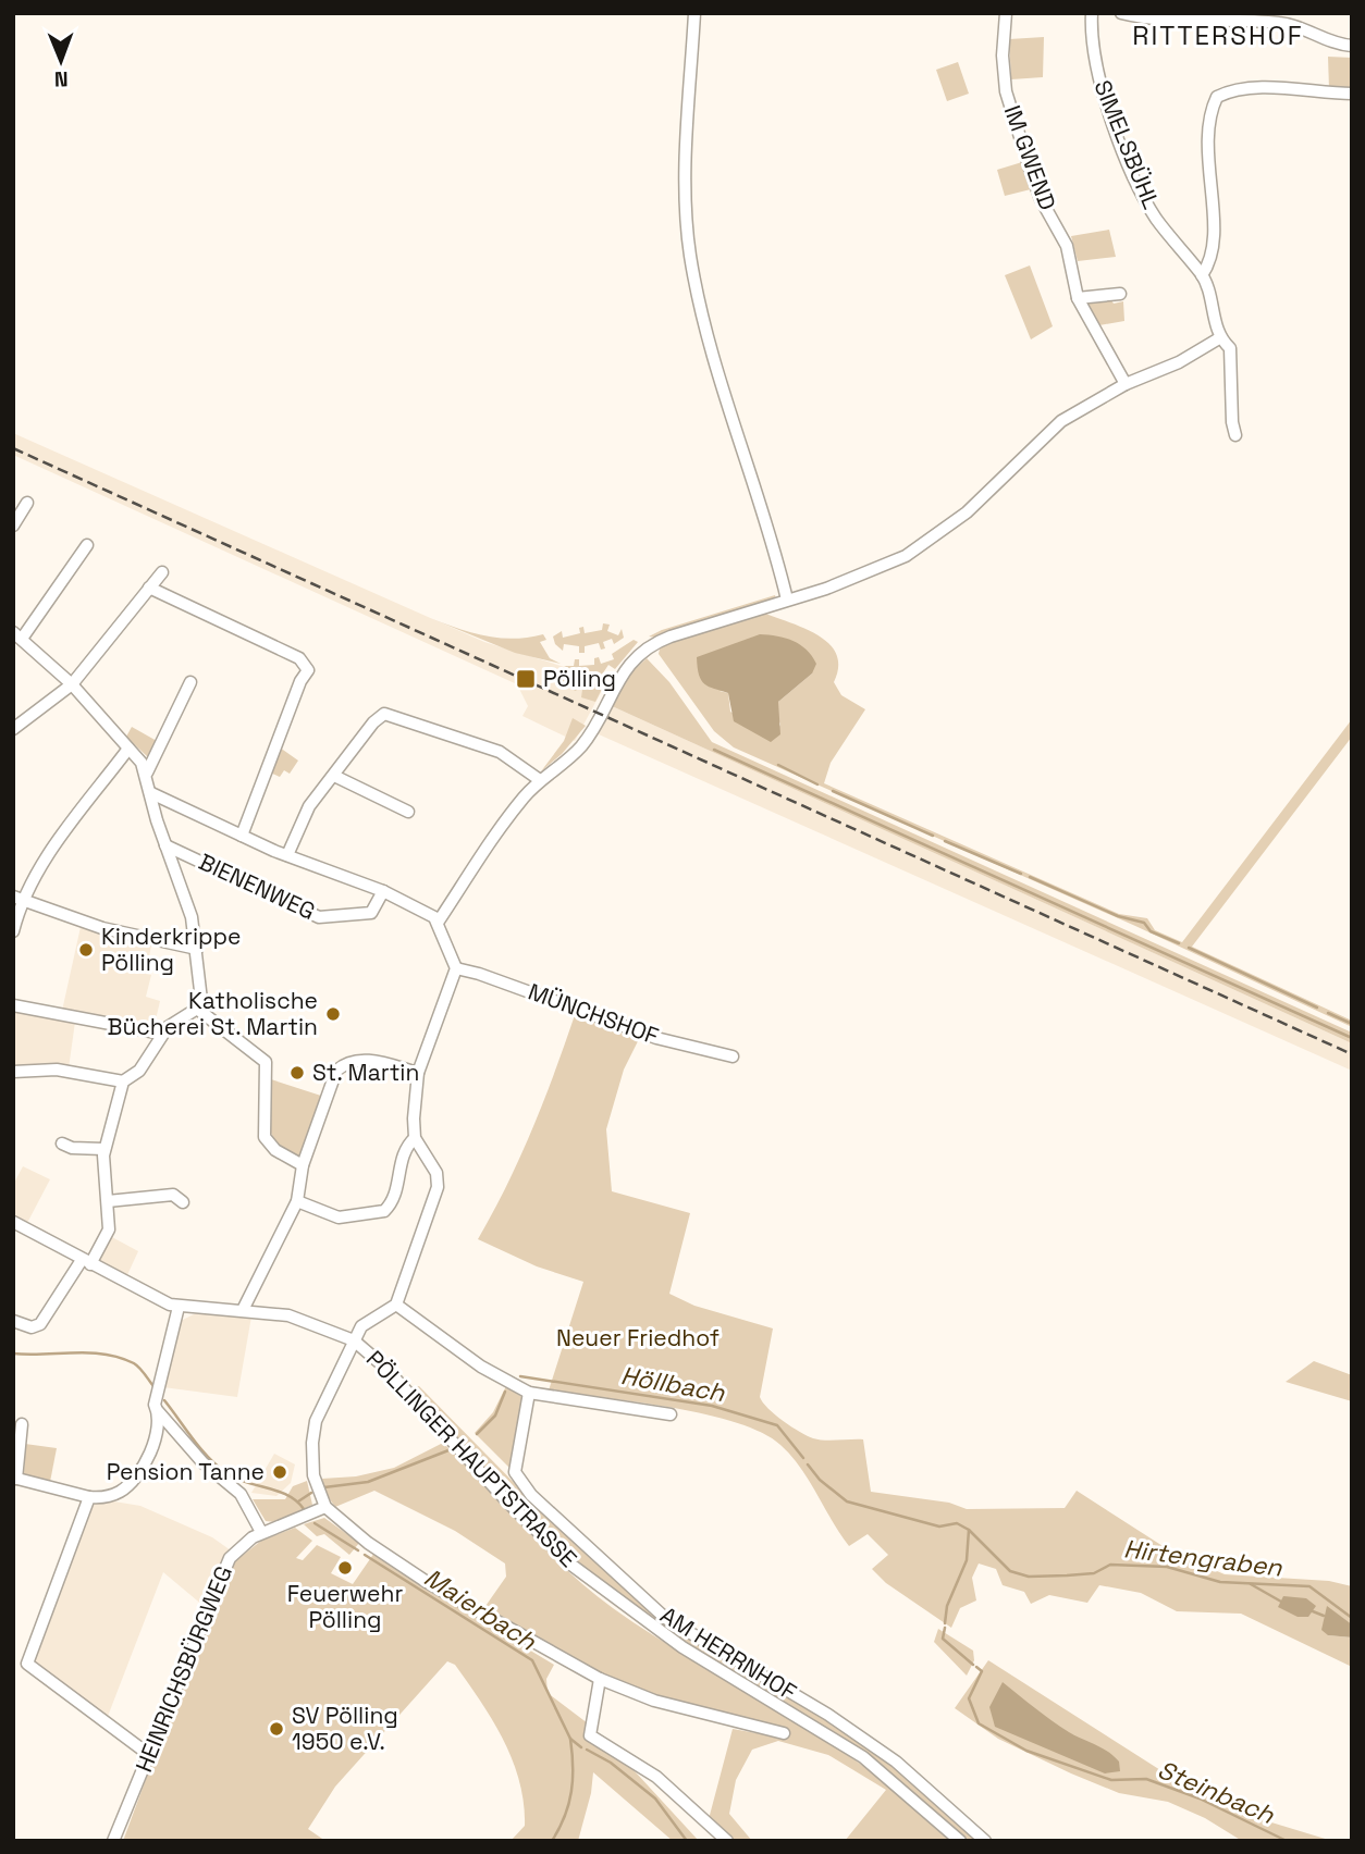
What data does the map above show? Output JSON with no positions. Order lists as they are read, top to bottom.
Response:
{
  "streets": {
    "street": [
      "SIMELSBÜHL",
      "IM GWEND",
      "BIENENWEG",
      "MÜNCHSHOF",
      "PÖLLINGER HAUPTSTRASSE",
      "AM HERRNHOF",
      "HEINRICHSBÜRGWEG"
    ]
  },
  "districts": ["RITTERSHOF"],
  "water": [
    "Höllbach",
    "Hirtengraben",
    "Maierbach",
    "Steinbach"
  ],
  "parks": ["Neuer Friedhof"],
  "places": {
    "transit": ["Pölling"],
    "other": [
      "Kinderkrippe Pölling",
      "Katholische Bücherei St. Martin",
      "St. Martin",
      "Pension Tanne",
      "Feuerwehr Pölling",
      "SV Pölling 1950 e.V."
    ]
  },
  "north": "bottom"
}
